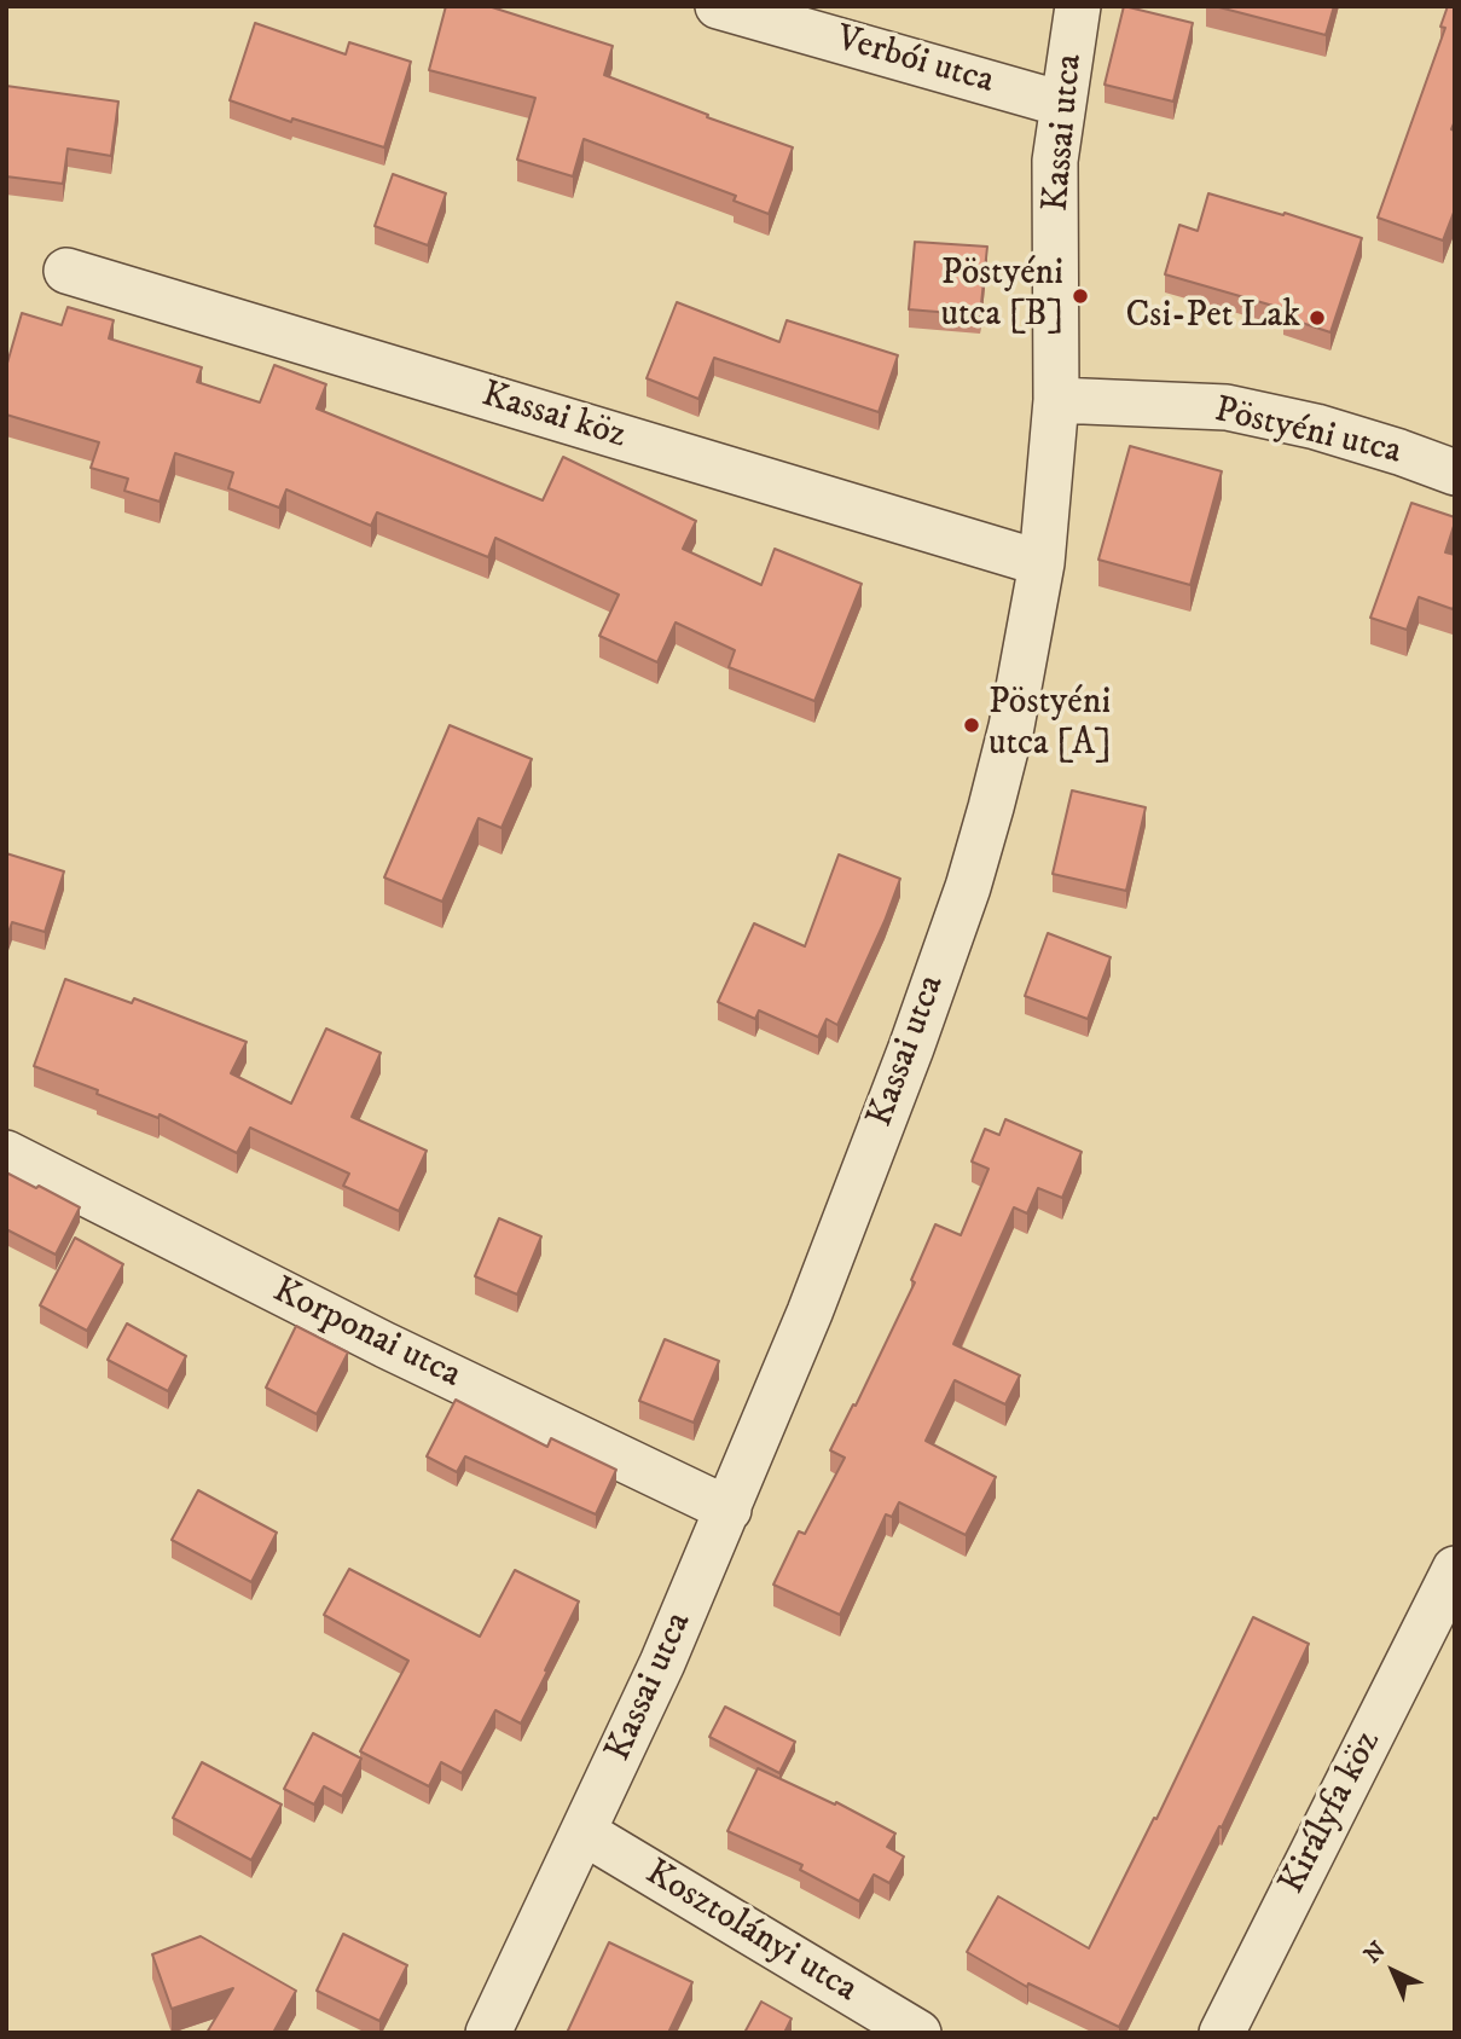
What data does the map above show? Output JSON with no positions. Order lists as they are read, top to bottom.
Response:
{
  "streets": {
    "street": [
      "Verbói utca",
      "Kassai utca",
      "Kassai köz",
      "Pöstyéni utca",
      "Korponai utca",
      "Királyfa köz",
      "Kosztolányi utca"
    ]
  },
  "crossings": [
    ["Verbói utca", "Kassai utca"],
    ["Kassai utca", "Kassai köz"],
    ["Kassai utca", "Pöstyéni utca"],
    ["Kassai utca", "Korponai utca"],
    ["Kassai utca", "Kosztolányi utca"]
  ],
  "places": ["Pöstyéni utca [B]", "Csi-Pet Lak", "Pöstyéni utca [A]"],
  "north": "top left"
}
